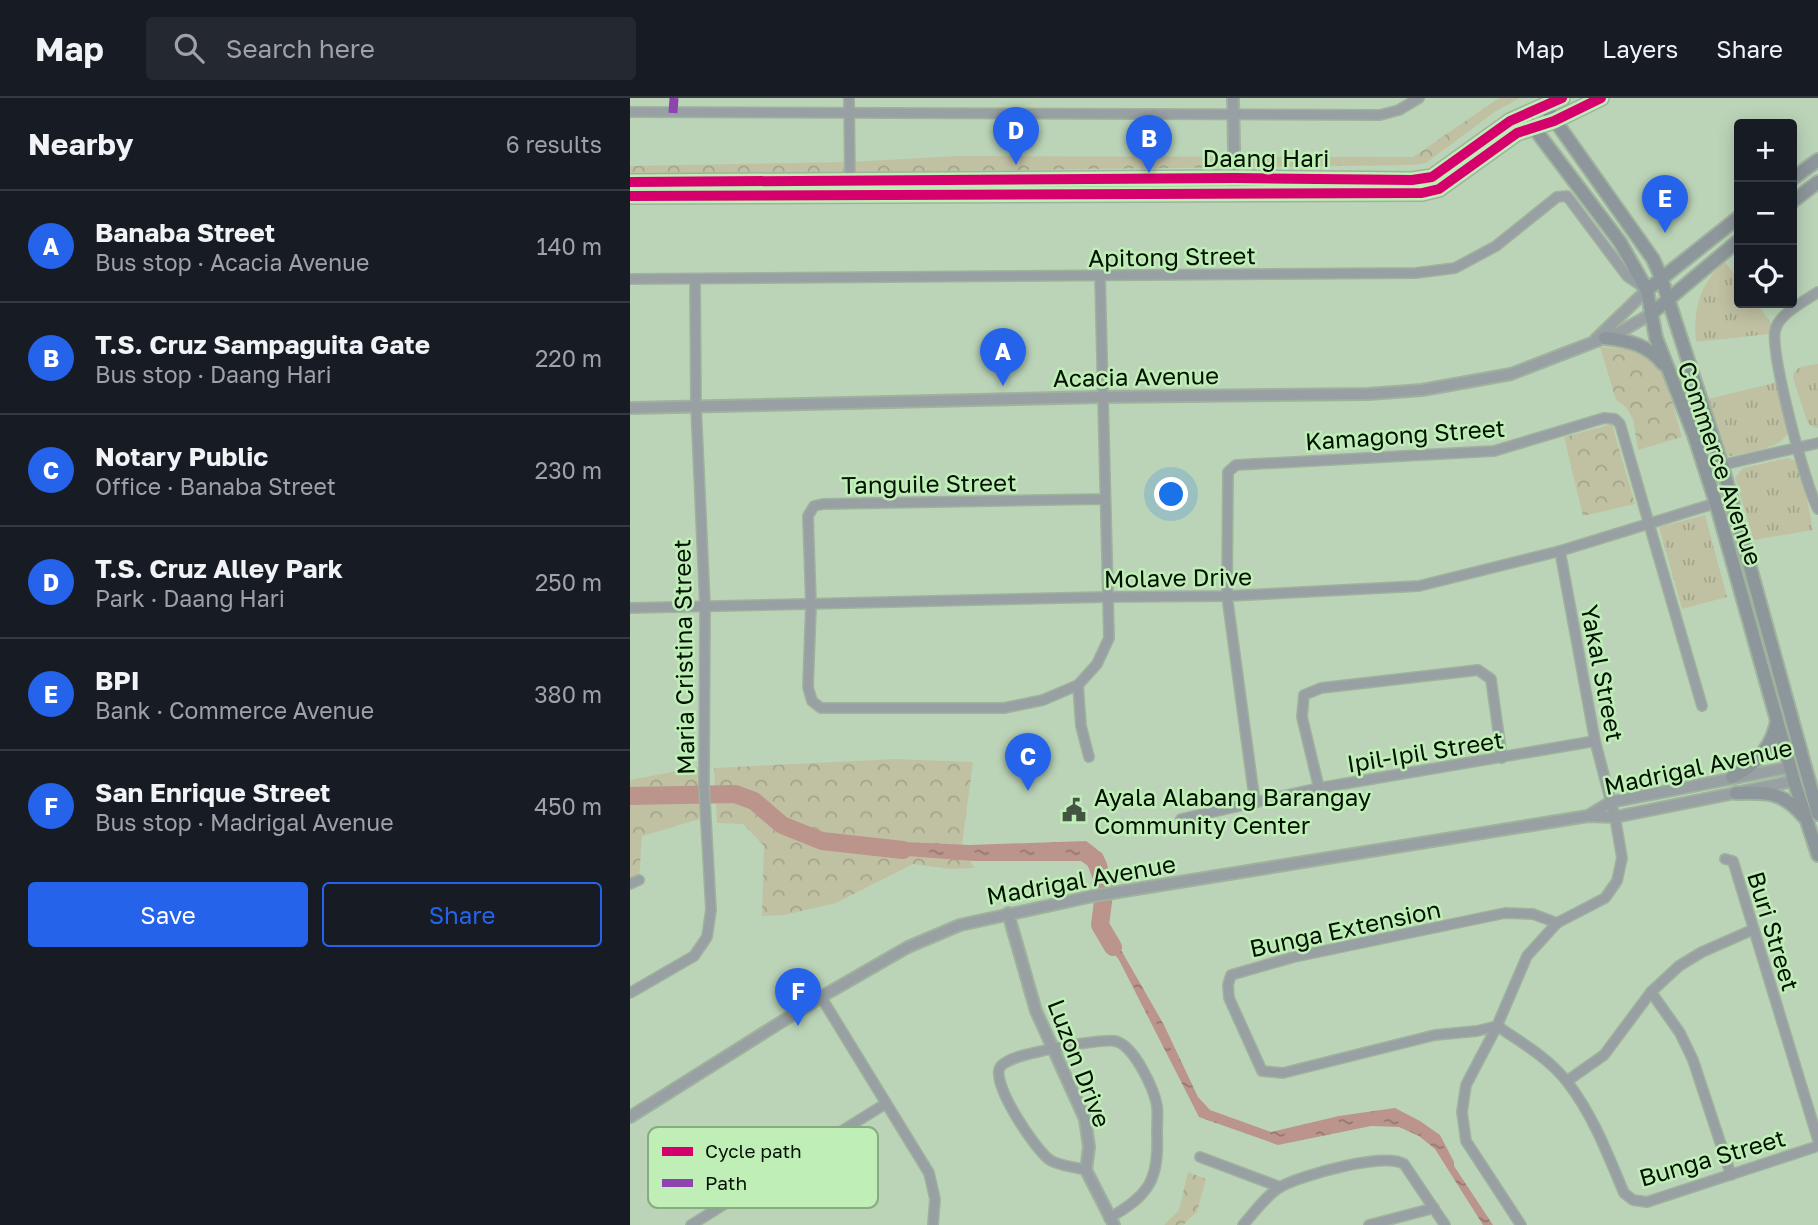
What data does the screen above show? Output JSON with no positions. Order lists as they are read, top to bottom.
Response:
{
  "streets": {
    "main road": [
      "Daang Hari",
      "Acacia Avenue",
      "Commerce Avenue",
      "Madrigal Avenue"
    ],
    "street": [
      "Apitong Street",
      "Kamagong Street",
      "Tanguile Street",
      "Molave Drive",
      "Maria Cristina Street",
      "Yakal Street",
      "Ipil-Ipil Street",
      "Bunga Extension",
      "Buri Street",
      "Luzon Drive",
      "Bunga Street"
    ]
  },
  "crossings": [
    ["Daang Hari", "Commerce Avenue"],
    ["Apitong Street", "Acacia Avenue"],
    ["Apitong Street", "Commerce Avenue"],
    ["Apitong Street", "Maria Cristina Street"],
    ["Acacia Avenue", "Commerce Avenue"],
    ["Acacia Avenue", "Maria Cristina Street"],
    ["Kamagong Street", "Molave Drive"],
    ["Kamagong Street", "Ipil-Ipil Street"],
    ["Commerce Avenue", "Molave Drive"],
    ["Commerce Avenue", "Madrigal Avenue"],
    ["Tanguile Street", "Molave Drive"],
    ["Molave Drive", "Maria Cristina Street"],
    ["Molave Drive", "Yakal Street"],
    ["Yakal Street", "Ipil-Ipil Street"],
    ["Yakal Street", "Madrigal Avenue"],
    ["Yakal Street", "Bunga Extension"],
    ["Madrigal Avenue", "Luzon Drive"],
    ["Bunga Extension", "Bunga Street"]
  ],
  "places": {
    "public building": ["Ayala Alabang Barangay Community Center"]
  },
  "legend": ["Cycle path", "Path"],
  "page": {
    "header": "Map",
    "search": "Search here",
    "nav": ["Map", "Layers", "Share"],
    "heading": ["Nearby", "6 results"],
    "pins": [
      "D",
      "B",
      "E",
      "A",
      "C",
      "F"
    ],
    "map_buttons": ["+", "−"],
    "list": [
      {
        "mark": "A",
        "name": "Banaba Street",
        "note": "Bus stop · Acacia Avenue",
        "value": "140 m"
      },
      {
        "mark": "B",
        "name": "T.S. Cruz Sampaguita Gate",
        "note": "Bus stop · Daang Hari",
        "value": "220 m"
      },
      {
        "mark": "C",
        "name": "Notary Public",
        "note": "Office · Banaba Street",
        "value": "230 m"
      },
      {
        "mark": "D",
        "name": "T.S. Cruz Alley Park",
        "note": "Park · Daang Hari",
        "value": "250 m"
      },
      {
        "mark": "E",
        "name": "BPI",
        "note": "Bank · Commerce Avenue",
        "value": "380 m"
      },
      {
        "mark": "F",
        "name": "San Enrique Street",
        "note": "Bus stop · Madrigal Avenue",
        "value": "450 m"
      }
    ],
    "buttons": ["Save", "Share"]
  }
}
